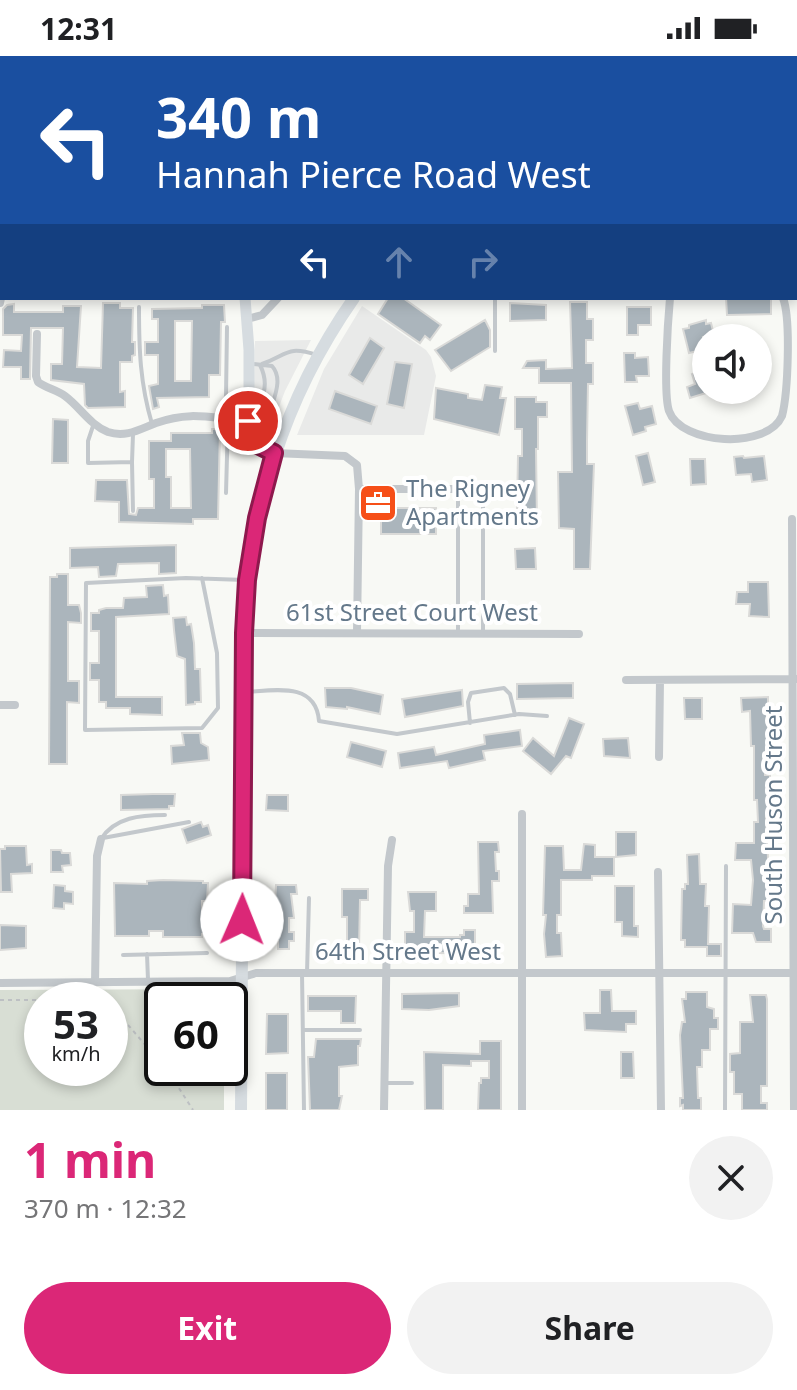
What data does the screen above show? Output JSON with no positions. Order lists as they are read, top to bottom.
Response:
{
  "streets": {
    "street": ["61st Street Court West", "South Huson Street", "64th Street West"]
  },
  "crossings": [
    ["South Huson Street", "64th Street West"]
  ],
  "places": {
    "office": ["The Rigney Apartments"]
  },
  "page": {
    "status": "12:31",
    "turn": ["340 m", "Hannah Pierce Road West"],
    "speed": "53 km/h",
    "limit": "60",
    "heading": ["1 min", "370 m · 12:32"],
    "buttons": ["Exit", "Share"]
  }
}
